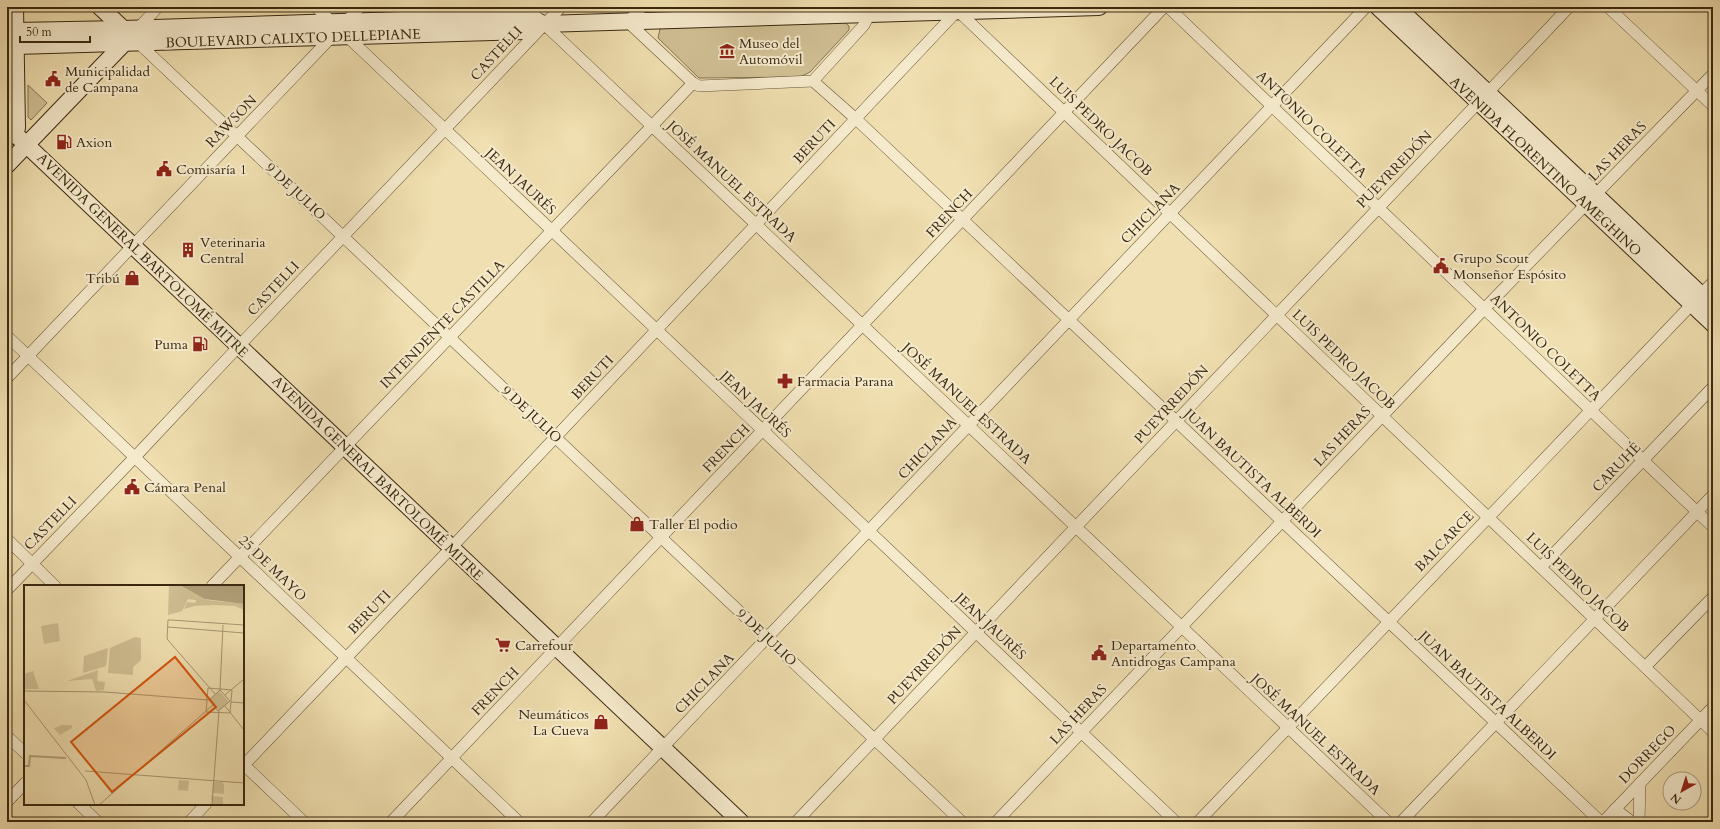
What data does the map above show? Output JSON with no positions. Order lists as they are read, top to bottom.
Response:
{
  "streets": {
    "main road": [
      "BOULEVARD CALIXTO DELLEPIANE",
      "AVENIDA FLORENTINO AMEGHINO",
      "9 DE JULIO",
      "AVENIDA GENERAL BARTOLOMÉ MITRE"
    ],
    "street": [
      "CASTELLI",
      "RAWSON",
      "ANTONIO COLETTA",
      "LUIS PEDRO JACOB",
      "BERUTI",
      "LAS HERAS",
      "PUEYRREDÓN",
      "JEAN JAURÉS",
      "JOSÉ MANUEL ESTRADA",
      "FRENCH",
      "CHICLANA",
      "INTENDENTE CASTILLA",
      "CARUHÉ",
      "JUAN BAUTISTA ALBERDI",
      "BALCARCE",
      "25 DE MAYO",
      "DORREGO"
    ]
  },
  "crossings": [
    ["BOULEVARD CALIXTO DELLEPIANE", "CASTELLI"],
    ["BOULEVARD CALIXTO DELLEPIANE", "RAWSON"],
    ["BOULEVARD CALIXTO DELLEPIANE", "LUIS PEDRO JACOB"],
    ["BOULEVARD CALIXTO DELLEPIANE", "BERUTI"],
    ["BOULEVARD CALIXTO DELLEPIANE", "JEAN JAURÉS"],
    ["BOULEVARD CALIXTO DELLEPIANE", "JOSÉ MANUEL ESTRADA"],
    ["BOULEVARD CALIXTO DELLEPIANE", "9 DE JULIO"],
    ["CASTELLI", "JEAN JAURÉS"],
    ["CASTELLI", "JOSÉ MANUEL ESTRADA"],
    ["CASTELLI", "9 DE JULIO"],
    ["CASTELLI", "AVENIDA GENERAL BARTOLOMÉ MITRE"],
    ["CASTELLI", "25 DE MAYO"],
    ["RAWSON", "JEAN JAURÉS"],
    ["RAWSON", "9 DE JULIO"],
    ["RAWSON", "AVENIDA GENERAL BARTOLOMÉ MITRE"],
    ["RAWSON", "25 DE MAYO"],
    ["ANTONIO COLETTA", "LAS HERAS"],
    ["ANTONIO COLETTA", "PUEYRREDÓN"],
    ["ANTONIO COLETTA", "FRENCH"],
    ["ANTONIO COLETTA", "CHICLANA"],
    ["ANTONIO COLETTA", "CARUHÉ"],
    ["ANTONIO COLETTA", "BALCARCE"],
    ["LUIS PEDRO JACOB", "BERUTI"],
    ["LUIS PEDRO JACOB", "LAS HERAS"],
    ["LUIS PEDRO JACOB", "PUEYRREDÓN"],
    ["LUIS PEDRO JACOB", "FRENCH"],
    ["LUIS PEDRO JACOB", "CHICLANA"],
    ["LUIS PEDRO JACOB", "CARUHÉ"],
    ["LUIS PEDRO JACOB", "BALCARCE"],
    ["LUIS PEDRO JACOB", "DORREGO"],
    ["BERUTI", "JEAN JAURÉS"],
    ["BERUTI", "JOSÉ MANUEL ESTRADA"],
    ["BERUTI", "9 DE JULIO"],
    ["BERUTI", "AVENIDA GENERAL BARTOLOMÉ MITRE"],
    ["BERUTI", "JUAN BAUTISTA ALBERDI"],
    ["BERUTI", "25 DE MAYO"],
    ["LAS HERAS", "AVENIDA FLORENTINO AMEGHINO"],
    ["LAS HERAS", "JEAN JAURÉS"],
    ["LAS HERAS", "JOSÉ MANUEL ESTRADA"],
    ["LAS HERAS", "JUAN BAUTISTA ALBERDI"],
    ["AVENIDA FLORENTINO AMEGHINO", "PUEYRREDÓN"],
    ["AVENIDA FLORENTINO AMEGHINO", "BALCARCE"],
    ["PUEYRREDÓN", "JEAN JAURÉS"],
    ["PUEYRREDÓN", "JOSÉ MANUEL ESTRADA"],
    ["PUEYRREDÓN", "9 DE JULIO"],
    ["PUEYRREDÓN", "JUAN BAUTISTA ALBERDI"],
    ["JEAN JAURÉS", "FRENCH"],
    ["JEAN JAURÉS", "CHICLANA"],
    ["JEAN JAURÉS", "INTENDENTE CASTILLA"],
    ["JOSÉ MANUEL ESTRADA", "FRENCH"],
    ["JOSÉ MANUEL ESTRADA", "CHICLANA"],
    ["JOSÉ MANUEL ESTRADA", "INTENDENTE CASTILLA"],
    ["JOSÉ MANUEL ESTRADA", "BALCARCE"],
    ["9 DE JULIO", "FRENCH"],
    ["9 DE JULIO", "CHICLANA"],
    ["9 DE JULIO", "INTENDENTE CASTILLA"],
    ["FRENCH", "AVENIDA GENERAL BARTOLOMÉ MITRE"],
    ["FRENCH", "JUAN BAUTISTA ALBERDI"],
    ["FRENCH", "25 DE MAYO"],
    ["CHICLANA", "AVENIDA GENERAL BARTOLOMÉ MITRE"],
    ["CHICLANA", "JUAN BAUTISTA ALBERDI"],
    ["AVENIDA GENERAL BARTOLOMÉ MITRE", "INTENDENTE CASTILLA"],
    ["INTENDENTE CASTILLA", "25 DE MAYO"],
    ["JUAN BAUTISTA ALBERDI", "BALCARCE"],
    ["JUAN BAUTISTA ALBERDI", "DORREGO"]
  ],
  "places": {
    "museum": ["Museo del Automóvil"],
    "public building": [
      "Municipalidad de Campana",
      "Comisaría 1",
      "Grupo Scout Monseñor Espósito",
      "Cámara Penal",
      "Departamento Antidrogas Campana"
    ],
    "fuel station": ["Axion", "Puma"],
    "building": ["Veterinaria Central"],
    "shop": ["Tribú", "Taller El podio", "Neumáticos La Cueva"],
    "pharmacy": ["Farmacia Parana"],
    "supermarket": ["Carrefour"]
  },
  "scale_bar": "50 m",
  "north": "bottom left"
}
